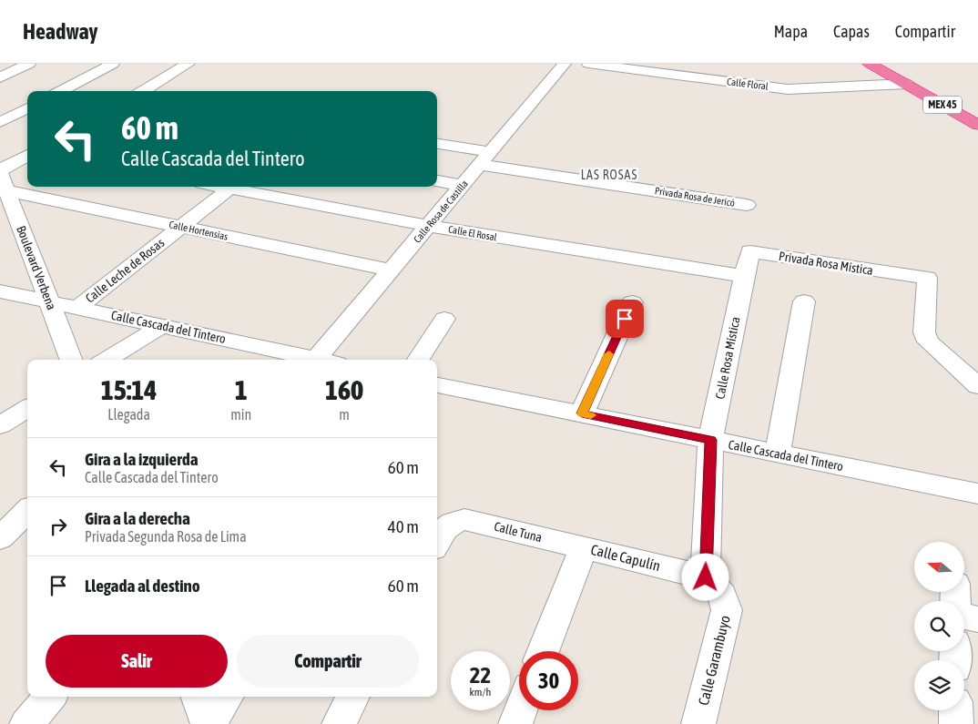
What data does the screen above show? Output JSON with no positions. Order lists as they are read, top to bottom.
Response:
{
  "streets": {
    "highway": ["MEX 45"],
    "street": [
      "Calle Floral",
      "Privada Rosa de Jericó",
      "Calle Rosa de Castilla",
      "Calle Hortensias",
      "Calle El Rosal",
      "Privada Rosa Mística",
      "Boulevard Verbena",
      "Calle Leche de Rosas",
      "Calle Cascada del Tintero",
      "Calle Rosa Mística",
      "Calle Tuna",
      "Calle Capulín",
      "Calle Garambuyo"
    ]
  },
  "crossings": [
    ["Calle Floral", "MEX 45"],
    ["Privada Rosa de Jericó", "Calle Rosa de Castilla"],
    ["Calle Rosa de Castilla", "Calle Hortensias"],
    ["Calle Rosa de Castilla", "Calle El Rosal"],
    ["Calle Hortensias", "Boulevard Verbena"],
    ["Calle Hortensias", "Calle Leche de Rosas"],
    ["Calle El Rosal", "Privada Rosa Mística"],
    ["Calle El Rosal", "Calle Rosa Mística"],
    ["Privada Rosa Mística", "Calle Rosa Mística"],
    ["Boulevard Verbena", "Calle Cascada del Tintero"],
    ["Calle Leche de Rosas", "Calle Cascada del Tintero"],
    ["Calle Cascada del Tintero", "Calle Rosa Mística"],
    ["Calle Tuna", "Calle Capulín"],
    ["Calle Capulín", "Calle Garambuyo"]
  ],
  "districts": ["LAS ROSAS"],
  "north": "left",
  "page": {
    "header": "Headway",
    "nav": ["Mapa", "Capas", "Compartir"],
    "turn": ["60 m", "Calle Cascada del Tintero"],
    "eta": [
      "15:14",
      "Llegada",
      "1",
      "min",
      "160",
      "m"
    ],
    "list": [
      {
        "name": "Gira a la izquierda",
        "note": "Calle Cascada del Tintero",
        "value": "60 m"
      },
      {
        "name": "Gira a la derecha",
        "note": "Privada Segunda Rosa de Lima",
        "value": "40 m"
      },
      {
        "name": "Llegada al destino",
        "value": "60 m"
      }
    ],
    "buttons": ["Salir", "Compartir"],
    "speed": "22 km/h",
    "limit": "30"
  }
}
